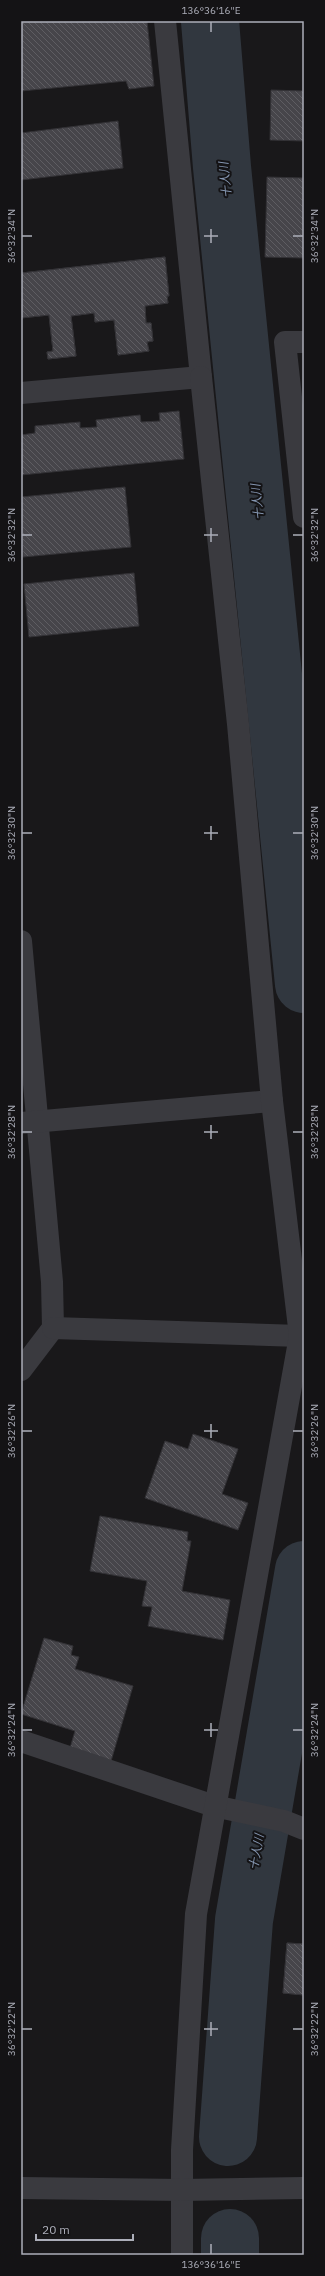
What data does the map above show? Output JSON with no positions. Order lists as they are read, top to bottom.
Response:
{
  "water": ["十人川"],
  "scale_bar": "20 m",
  "coordinates": [
    "136°36'16\"E",
    "36°32'34\"N",
    "36°32'32\"N",
    "36°32'30\"N",
    "36°32'28\"N",
    "36°32'26\"N",
    "36°32'24\"N",
    "36°32'22\"N"
  ]
}
